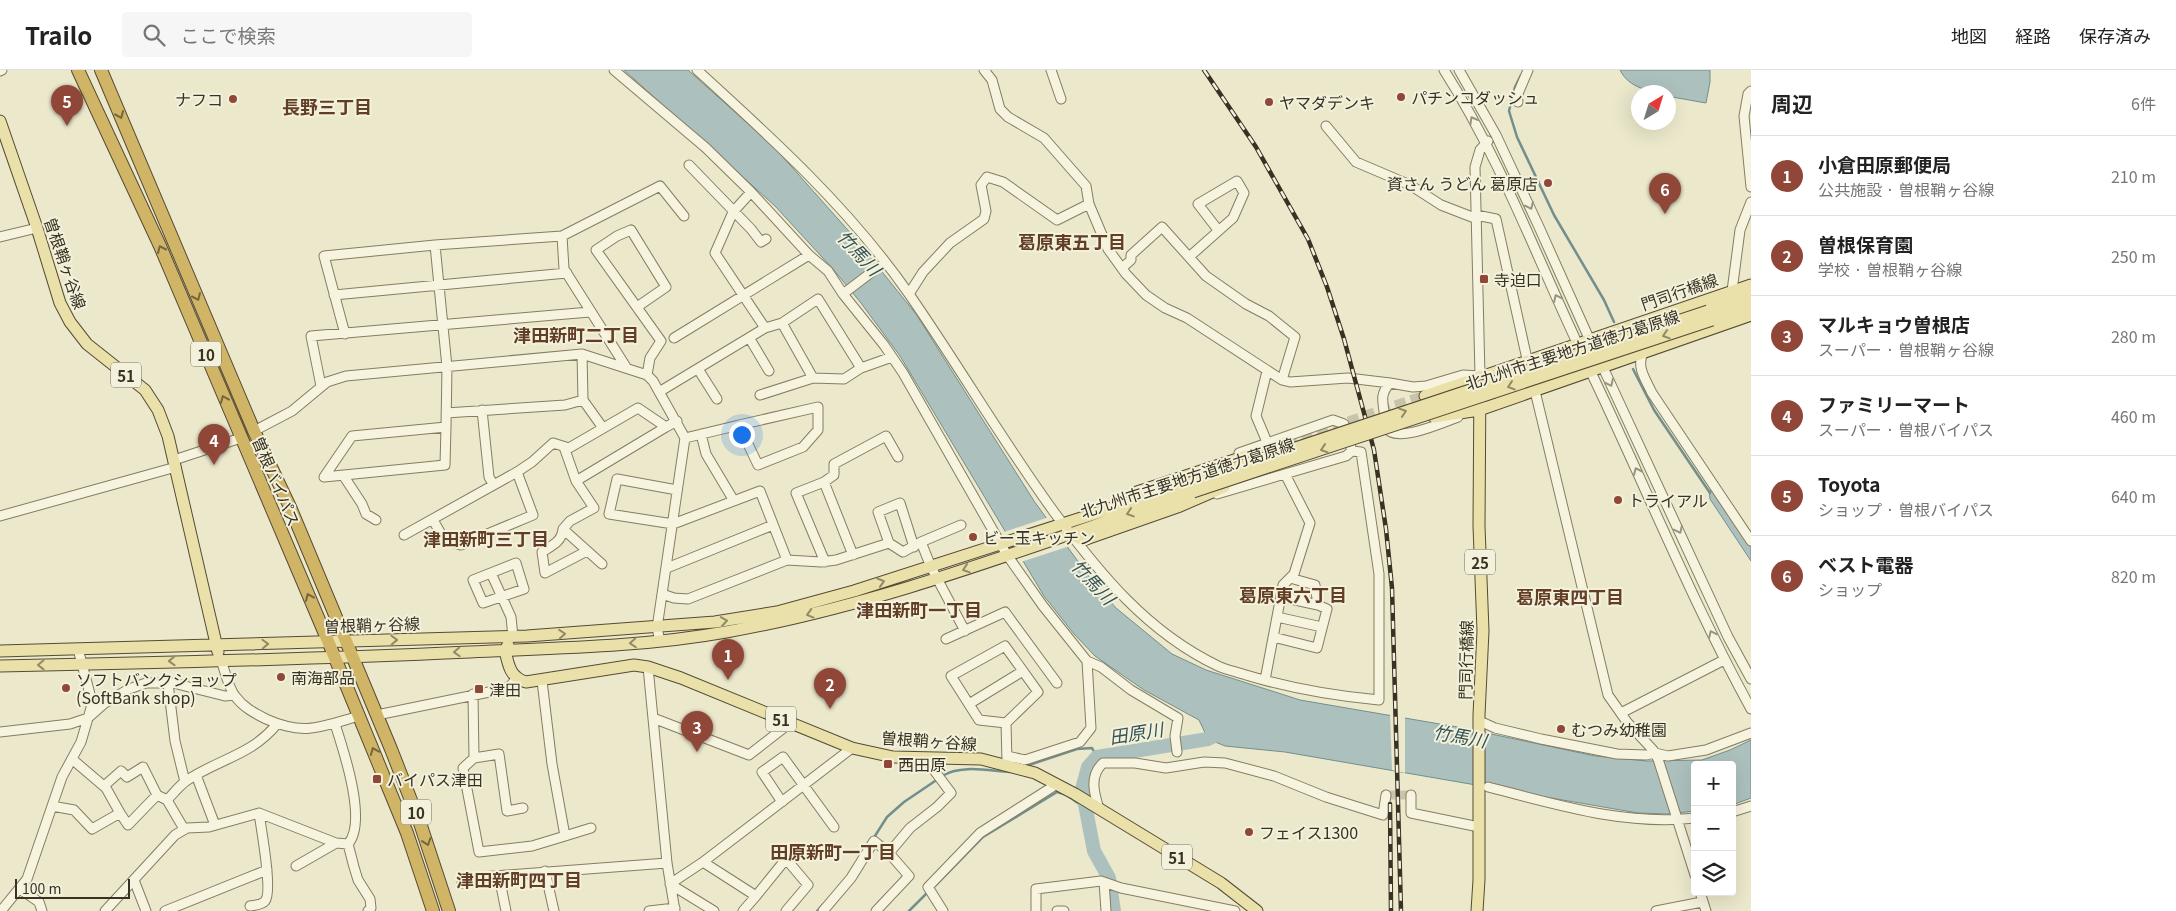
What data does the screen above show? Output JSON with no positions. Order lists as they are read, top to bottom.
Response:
{
  "streets": {
    "highway": ["10", "曽根バイパス"],
    "main road": [
      "曽根鞘ヶ谷線",
      "門司行橋線",
      "北九州市主要地方道徳力葛原線",
      "51",
      "25"
    ]
  },
  "crossings": [
    ["曽根鞘ヶ谷線", "北九州市主要地方道徳力葛原線"],
    ["曽根鞘ヶ谷線", "曽根バイパス"]
  ],
  "districts": [
    "長野三丁目",
    "葛原東五丁目",
    "津田新町二丁目",
    "津田新町三丁目",
    "葛原東六丁目",
    "葛原東四丁目",
    "津田新町一丁目",
    "田原新町一丁目",
    "津田新町四丁目"
  ],
  "water": ["竹馬川", "田原川"],
  "places": {
    "other": [
      "パチンコダッシュ",
      "ナフコ",
      "ヤマダデンキ",
      "資さん うどん 葛原店",
      "トライアル",
      "ビー玉キッチン",
      "南海部品",
      "ソフトバンクショップ (SoftBank shop)",
      "むつみ幼稚園",
      "フェイス1300"
    ],
    "transit": [
      "寺迫口",
      "津田",
      "西田原",
      "バイパス津田"
    ]
  },
  "scale_bar": "100 m",
  "north": "top right",
  "page": {
    "header": "Trailo",
    "search": "ここで検索",
    "nav": ["地図", "経路", "保存済み"],
    "heading": ["周辺", "6件"],
    "pins": [
      "5",
      "6",
      "4",
      "1",
      "2",
      "3"
    ],
    "list": [
      {
        "mark": "1",
        "name": "小倉田原郵便局",
        "note": "公共施設 · 曽根鞘ヶ谷線",
        "value": "210 m"
      },
      {
        "mark": "2",
        "name": "曽根保育園",
        "note": "学校 · 曽根鞘ヶ谷線",
        "value": "250 m"
      },
      {
        "mark": "3",
        "name": "マルキョウ曽根店",
        "note": "スーパー · 曽根鞘ヶ谷線",
        "value": "280 m"
      },
      {
        "mark": "4",
        "name": "ファミリーマート",
        "note": "スーパー · 曽根バイパス",
        "value": "460 m"
      },
      {
        "mark": "5",
        "name": "Toyota",
        "note": "ショップ · 曽根バイパス",
        "value": "640 m"
      },
      {
        "mark": "6",
        "name": "ベスト電器",
        "note": "ショップ",
        "value": "820 m"
      }
    ],
    "map_buttons": ["+", "−"],
    "scale": "100 m"
  }
}
